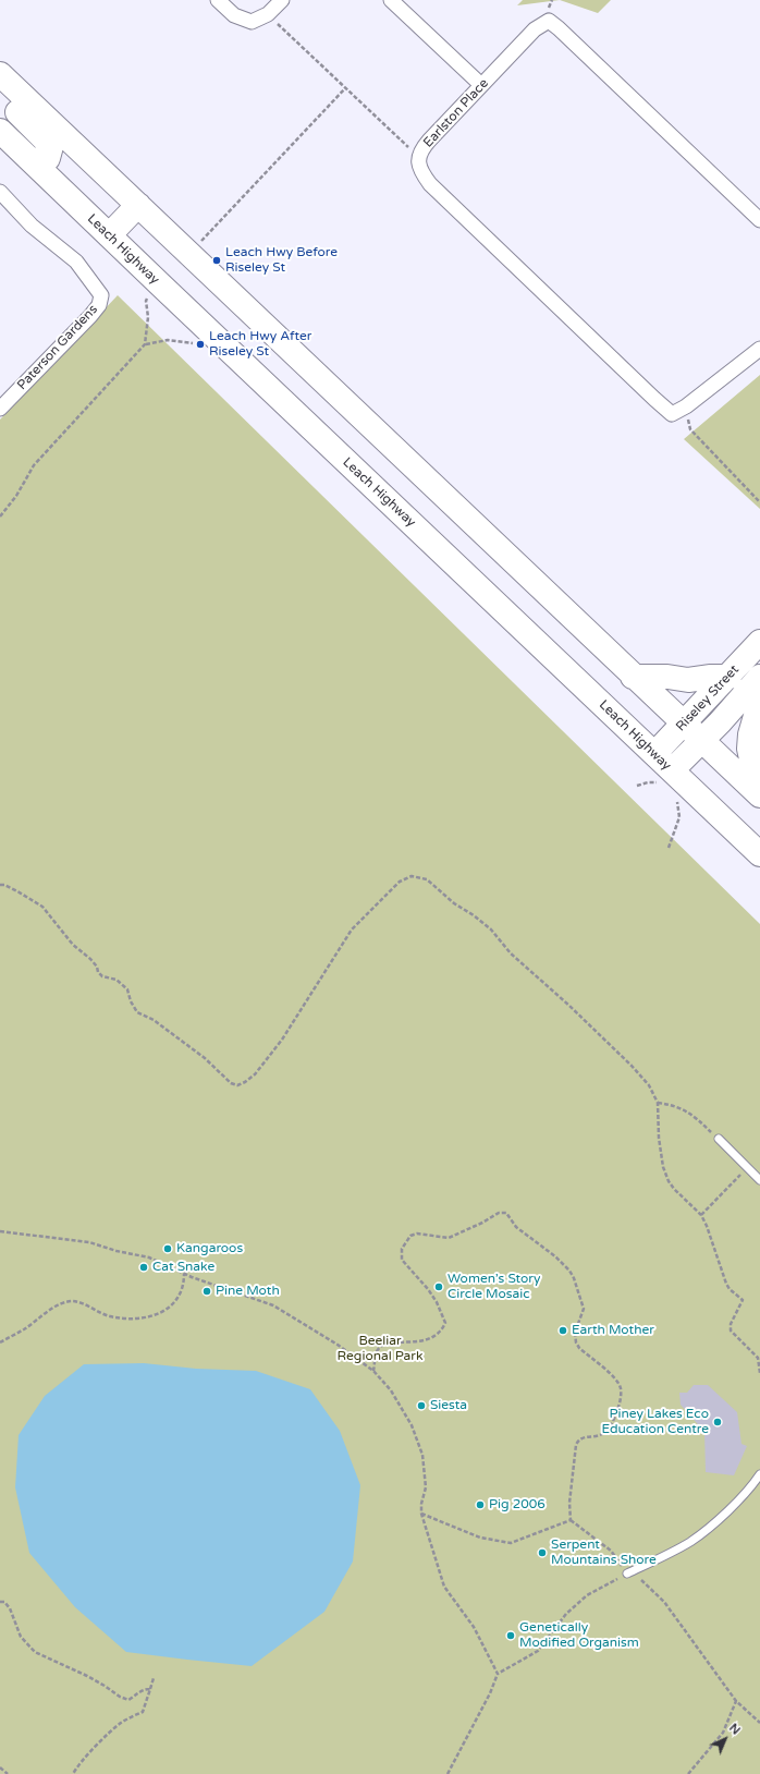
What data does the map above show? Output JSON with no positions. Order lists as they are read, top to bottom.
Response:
{
  "streets": {
    "highway": ["Leach Highway", "Riseley Street"],
    "street": ["Earlston Place", "Paterson Gardens"]
  },
  "crossings": [
    ["Leach Highway", "Riseley Street"]
  ],
  "parks": ["Beeliar Regional Park"],
  "places": [
    "Leach Hwy Before Riseley St",
    "Leach Hwy After Riseley St",
    "Kangaroos",
    "Cat Snake",
    "Women’s Story Circle Mosaic",
    "Pine Moth",
    "Earth Mother",
    "Siesta",
    "Piney Lakes Eco Education Centre",
    "Pig 2006",
    "Serpent Mountains Shore",
    "Genetically Modified Organism"
  ],
  "north": "top right"
}
